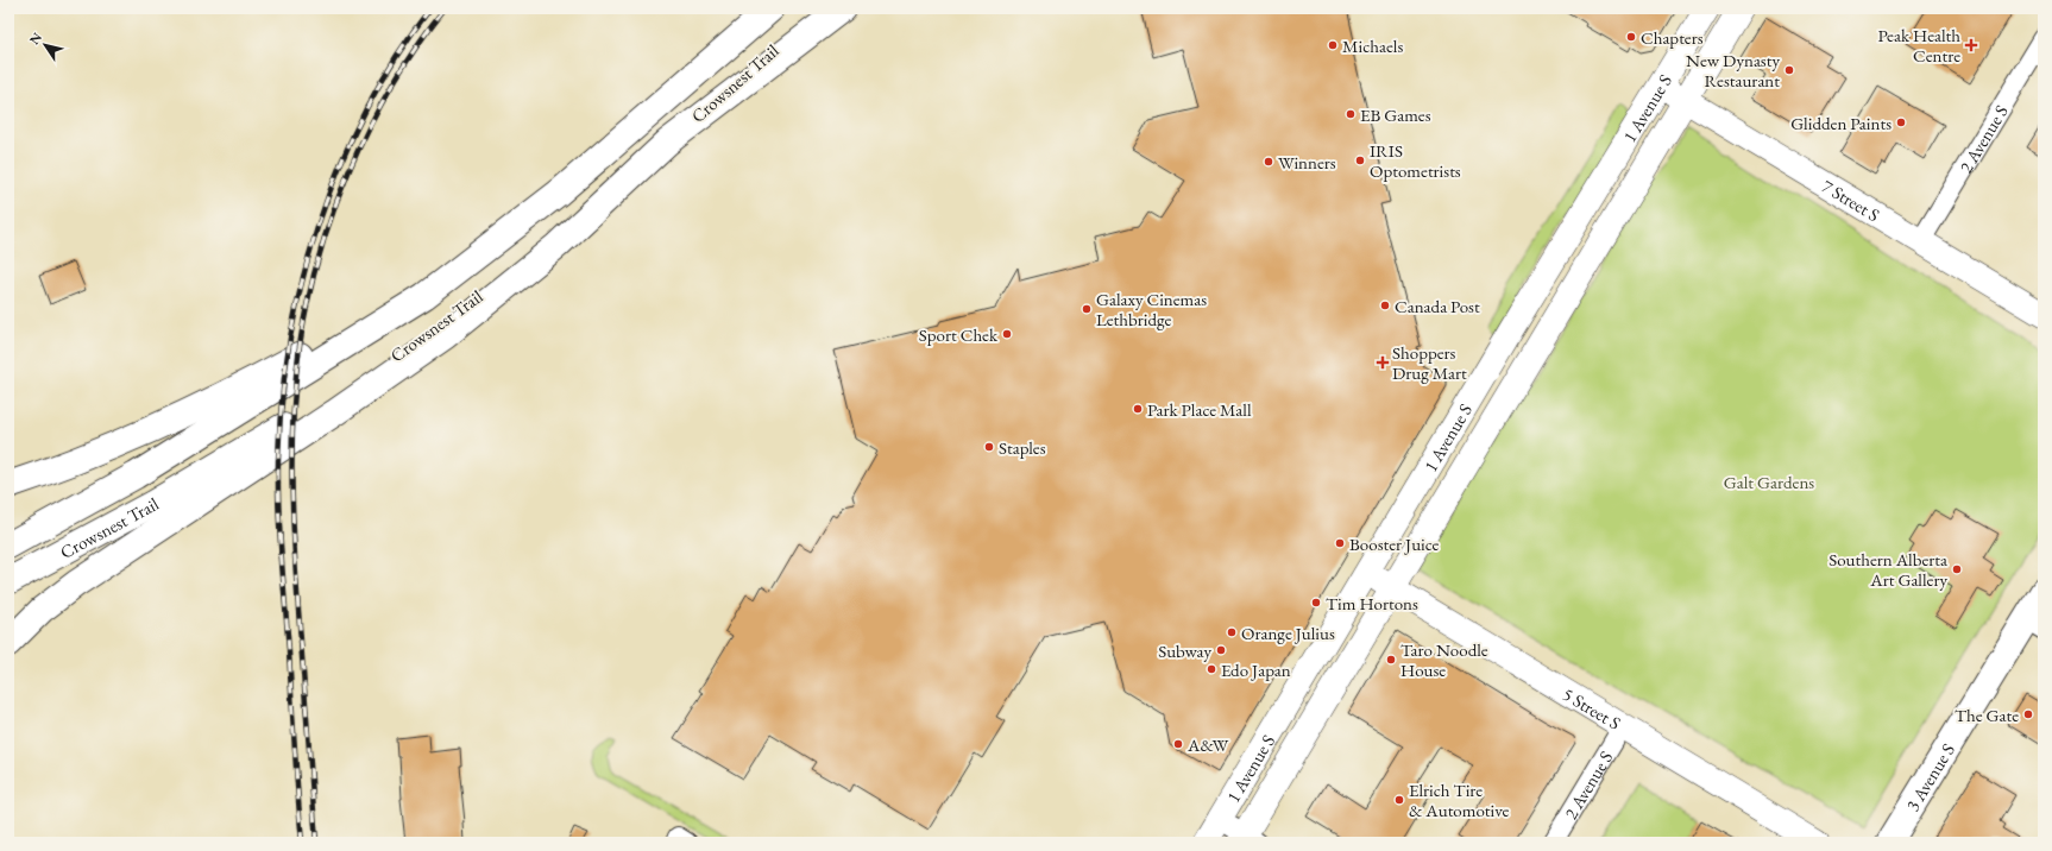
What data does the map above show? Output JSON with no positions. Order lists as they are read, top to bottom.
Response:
{
  "streets": {
    "main road": ["Crowsnest Trail", "3 Avenue S"],
    "street": [
      "1 Avenue S",
      "2 Avenue S",
      "7 Street S",
      "5 Street S"
    ]
  },
  "crossings": [
    ["1 Avenue S", "7 Street S"],
    ["1 Avenue S", "5 Street S"],
    ["2 Avenue S", "7 Street S"],
    ["2 Avenue S", "5 Street S"]
  ],
  "parks": ["Galt Gardens"],
  "places": {
    "other": [
      "Chapters",
      "Michaels",
      "New Dynasty Restaurant",
      "EB Games",
      "Glidden Paints",
      "IRIS Optometrists",
      "Winners",
      "Canada Post",
      "Galaxy Cinemas Lethbridge",
      "Sport Chek",
      "Park Place Mall",
      "Staples",
      "Booster Juice",
      "Southern Alberta Art Gallery",
      "Tim Hortons",
      "Orange Julius",
      "Subway",
      "Taro Noodle House",
      "Edo Japan",
      "The Gate",
      "A&W",
      "Elrich Tire & Automotive"
    ],
    "health": ["Peak Health Centre", "Shoppers Drug Mart"]
  },
  "north": "top left"
}
